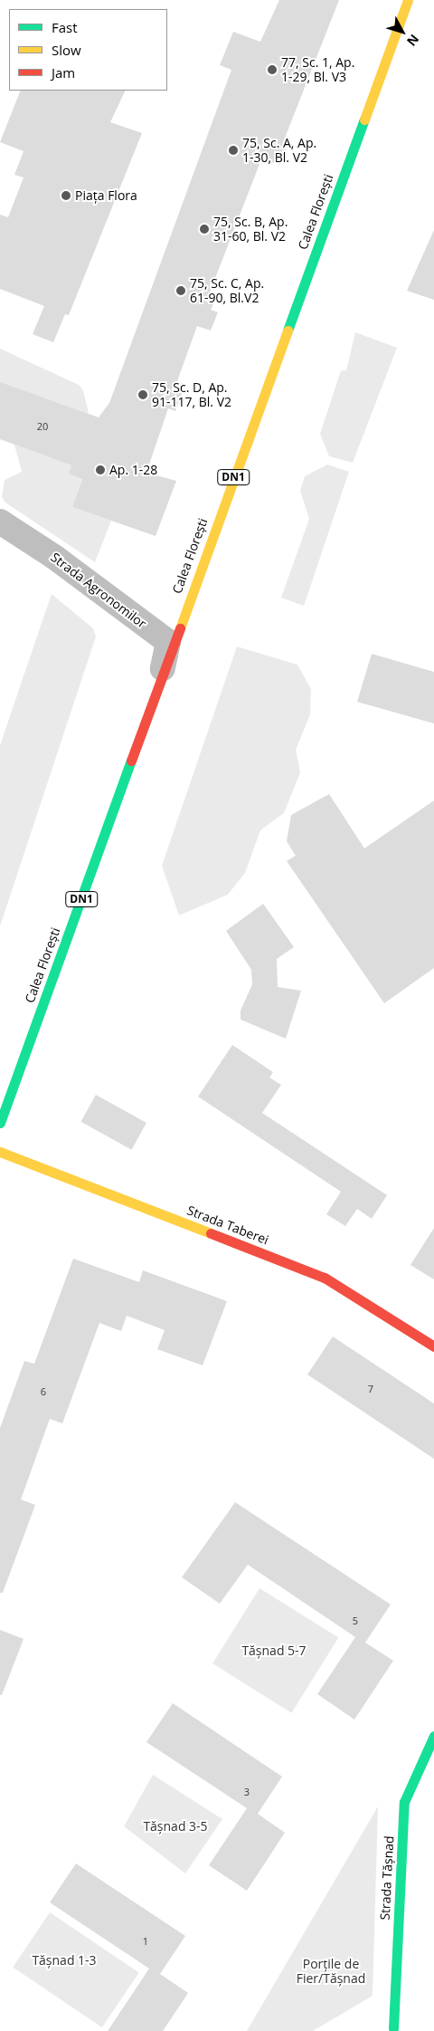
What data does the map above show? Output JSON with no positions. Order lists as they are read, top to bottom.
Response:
{
  "streets": {
    "main road": [
      "Calea Florești",
      "DN1",
      "Strada Taberei",
      "Strada Tășnad"
    ],
    "street": ["Strada Agronomilor"]
  },
  "crossings": [
    ["Calea Florești", "Strada Agronomilor"]
  ],
  "parks": [
    "Tășnad 5-7",
    "Tășnad 3-5",
    "Tășnad 1-3",
    "Porțile de Fier/Tășnad"
  ],
  "places": [
    "77, Sc. 1, Ap. 1-29, Bl. V3",
    "75, Sc. A, Ap. 1-30, Bl. V2",
    "Piața Flora",
    "75, Sc. B, Ap. 31-60, Bl. V2",
    "75, Sc. C, Ap. 61-90, Bl.V2",
    "75, Sc. D, Ap. 91-117, Bl. V2",
    "Ap. 1-28"
  ],
  "house_numbers": [
    "20",
    "7",
    "6",
    "5",
    "3",
    "1"
  ],
  "legend": ["Fast", "Slow", "Jam"],
  "north": "bottom right"
}
